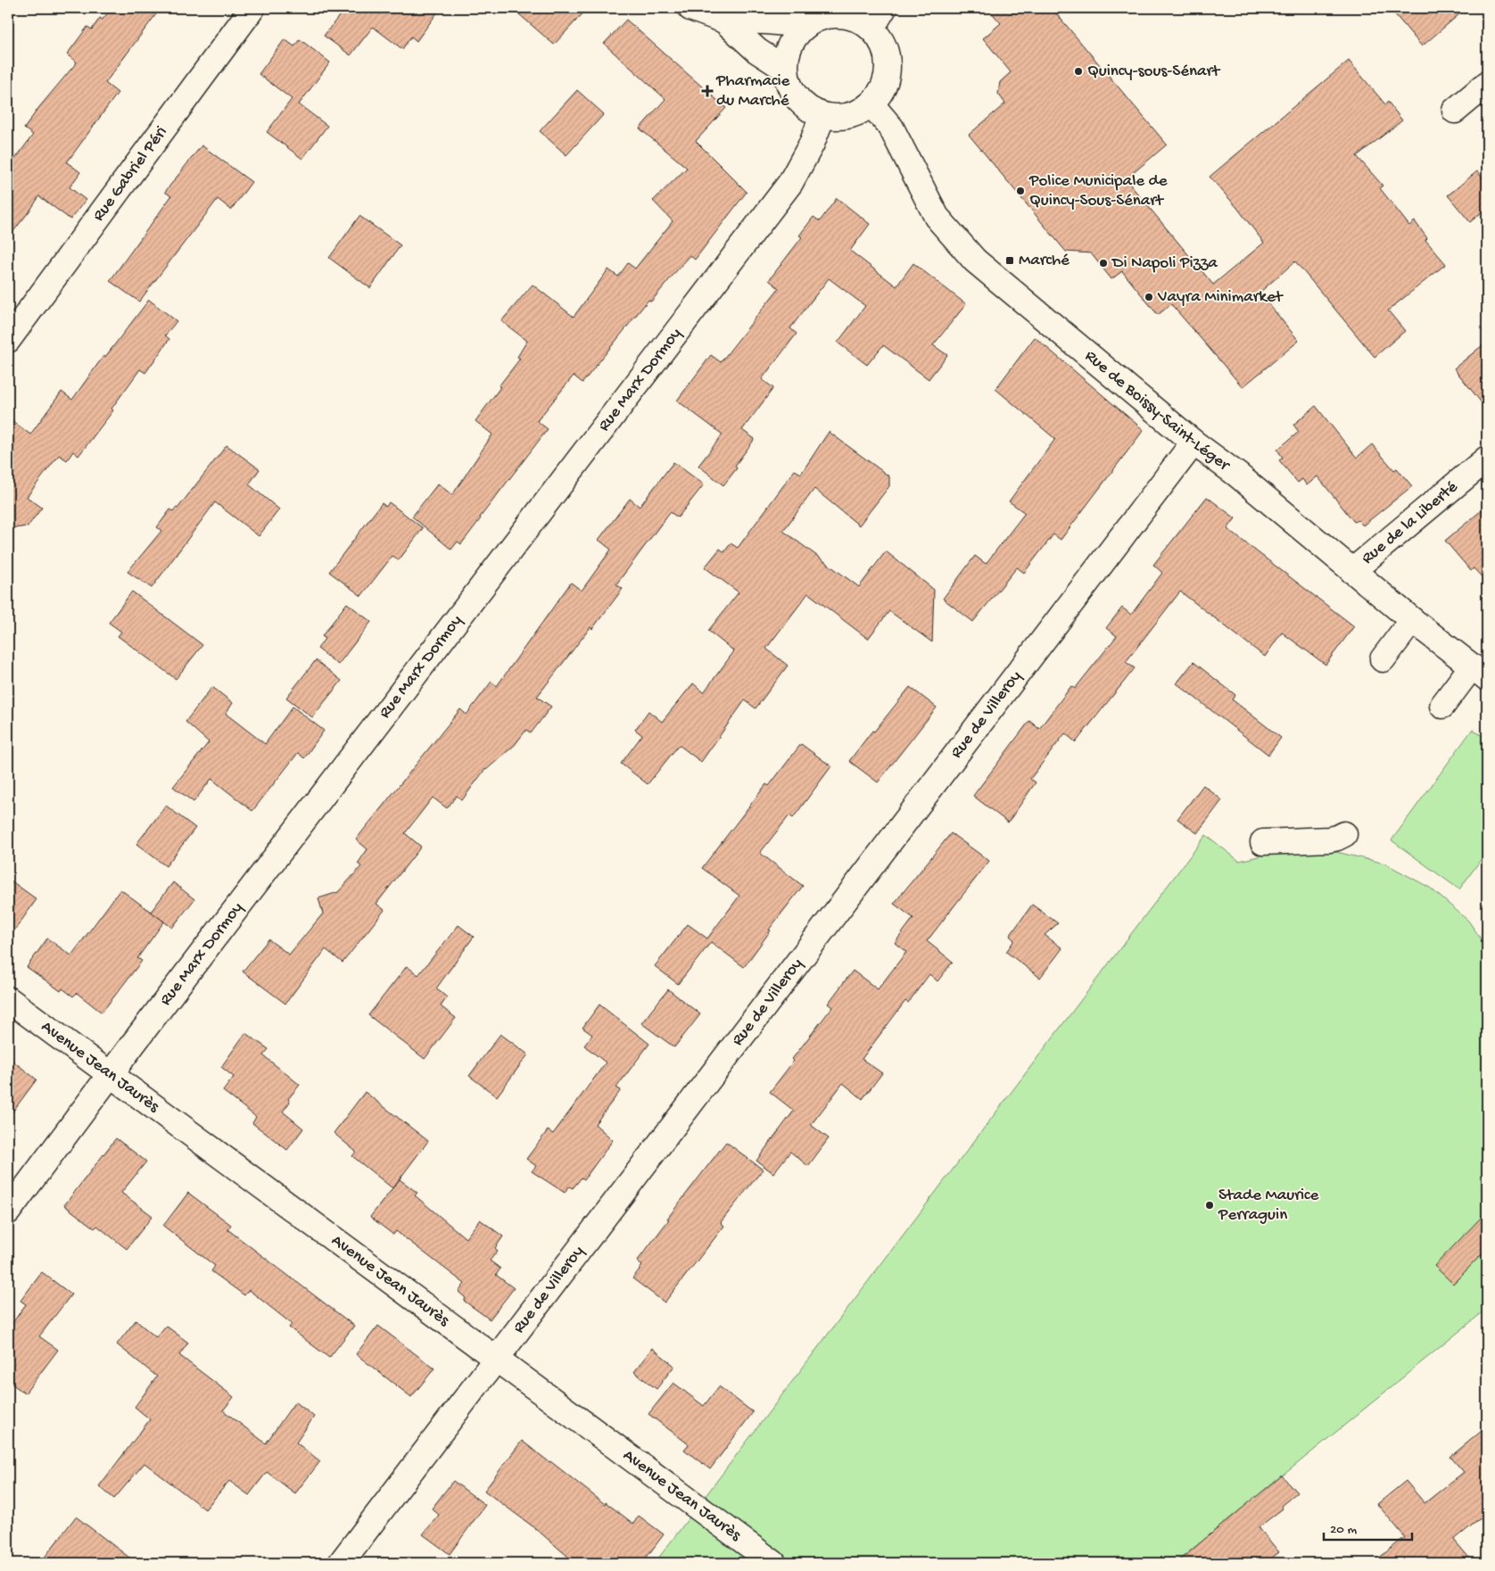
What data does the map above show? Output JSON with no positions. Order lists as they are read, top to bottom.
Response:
{
  "streets": {
    "street": [
      "Rue Gabriel Péri",
      "Rue Marx Dormoy",
      "Rue de Boissy-Saint-Léger",
      "Rue de la Liberté",
      "Rue de Villeroy",
      "Avenue Jean Jaurès"
    ]
  },
  "crossings": [
    ["Rue Marx Dormoy", "Rue de Boissy-Saint-Léger"],
    ["Rue Marx Dormoy", "Avenue Jean Jaurès"],
    ["Rue de Boissy-Saint-Léger", "Rue de la Liberté"],
    ["Rue de Boissy-Saint-Léger", "Rue de Villeroy"],
    ["Rue de Villeroy", "Avenue Jean Jaurès"]
  ],
  "places": {
    "other": [
      "Quincy-sous-Sénart",
      "Police Municipale de Quincy-Sous-Sénart",
      "Di Napoli Pizza",
      "Vayra Minimarket",
      "Stade Maurice Perraguin"
    ],
    "health": ["Pharmacie du Marché"],
    "transit": ["Marché"]
  },
  "scale_bar": "20 m"
}
